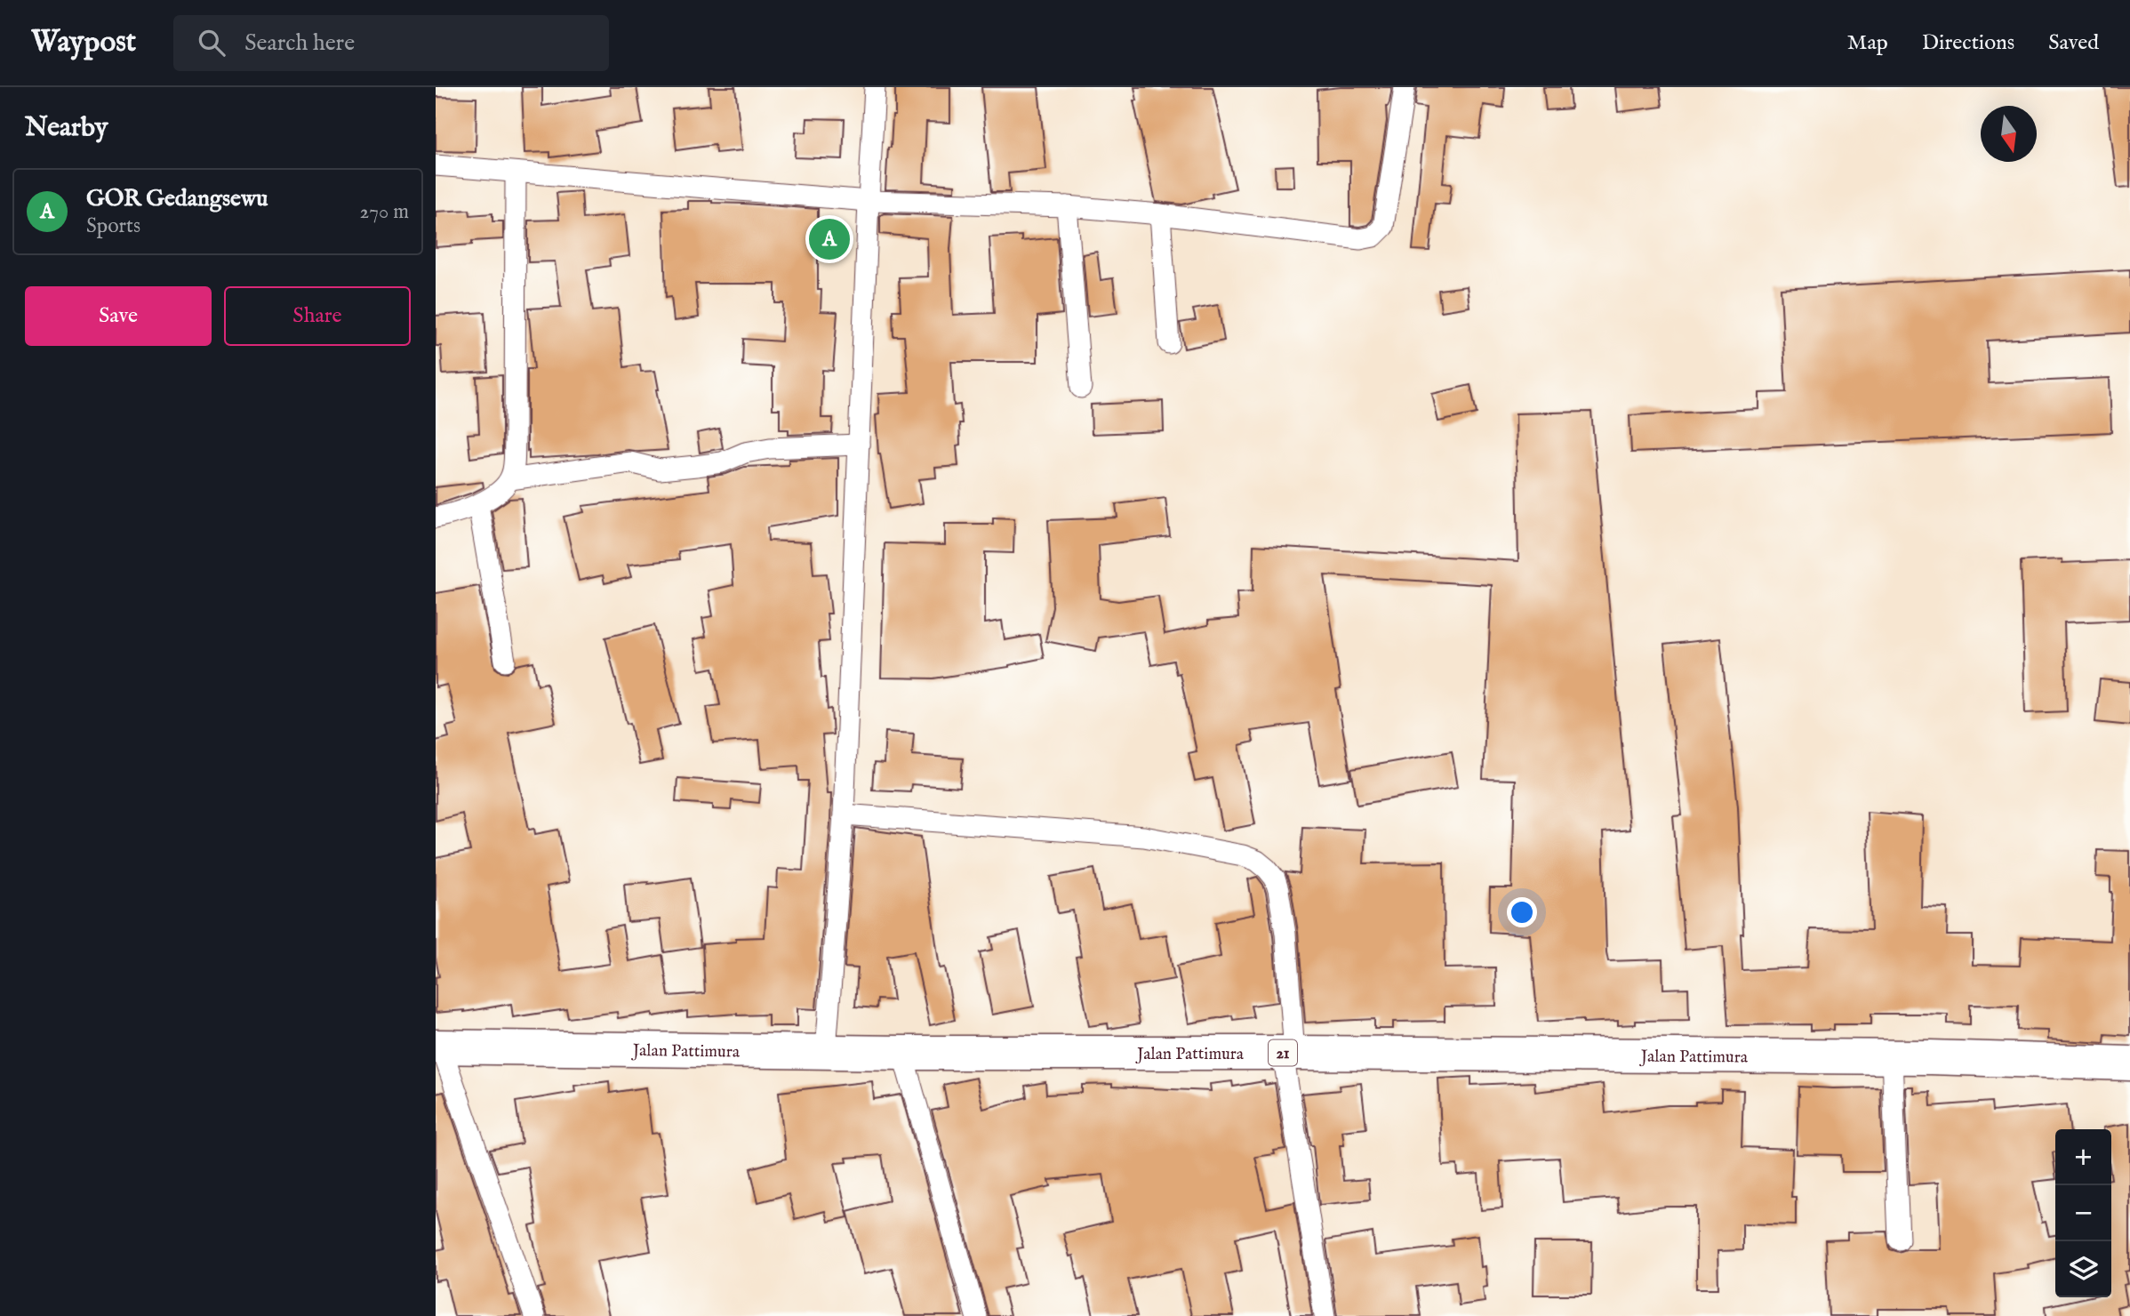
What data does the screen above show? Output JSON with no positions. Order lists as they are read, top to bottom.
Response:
{
  "streets": {
    "highway": ["Jalan Pattimura", "21"]
  },
  "north": "bottom",
  "page": {
    "header": "Waypost",
    "search": "Search here",
    "nav": ["Map", "Directions", "Saved"],
    "heading": "Nearby",
    "list": [
      {
        "mark": "A",
        "name": "GOR Gedangsewu",
        "note": "Sports",
        "value": "270 m"
      }
    ],
    "pins": "A",
    "buttons": ["Save", "Share"],
    "map_buttons": ["+", "−"]
  }
}
